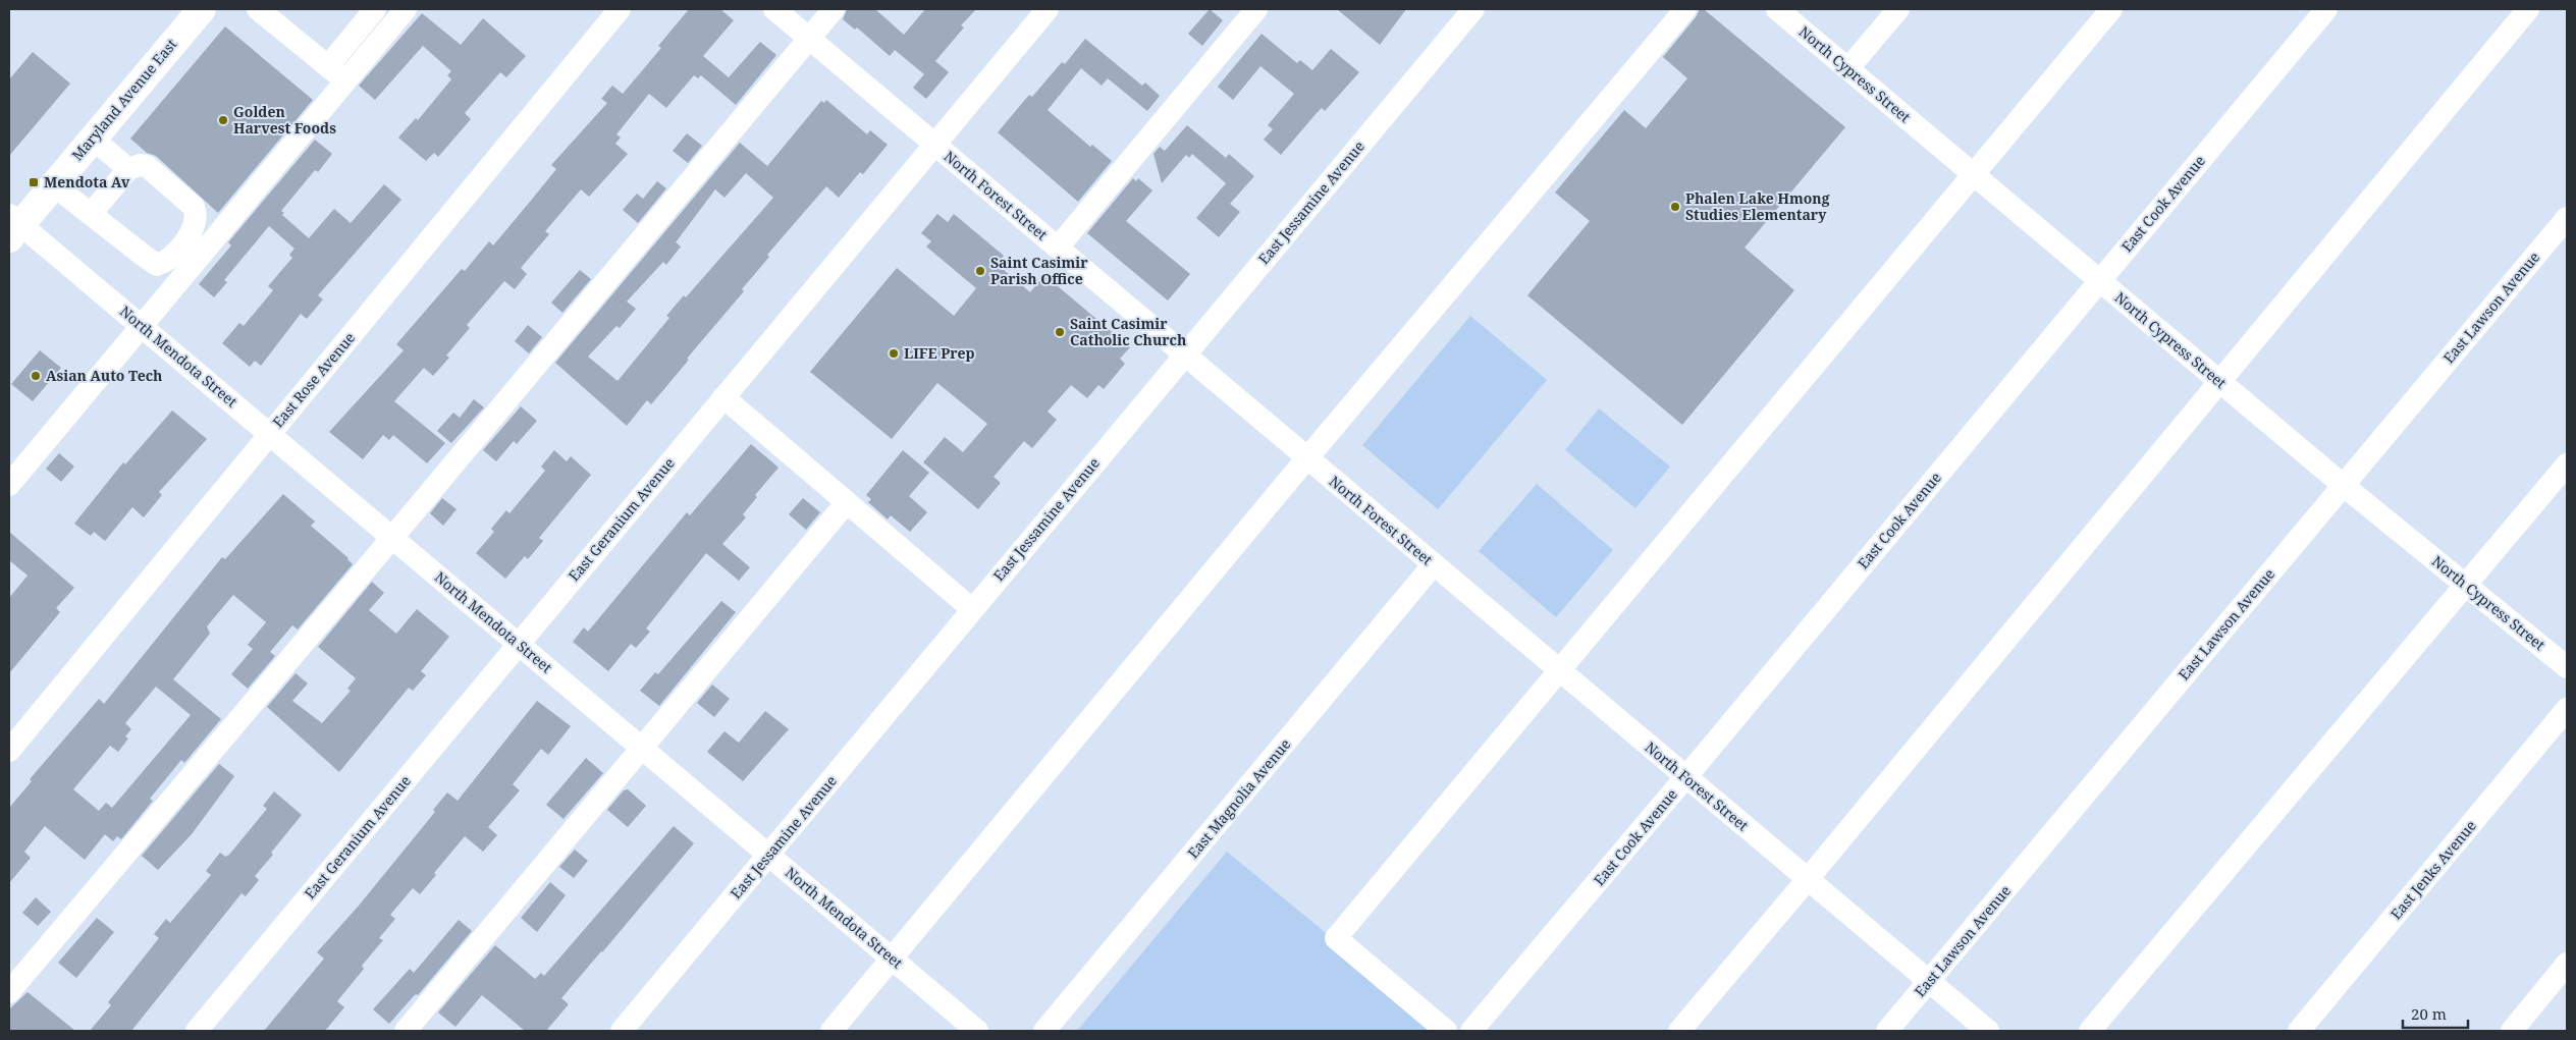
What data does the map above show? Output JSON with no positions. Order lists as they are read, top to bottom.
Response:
{
  "streets": {
    "main road": ["Maryland Avenue East"],
    "street": [
      "North Cypress Street",
      "North Forest Street",
      "East Jessamine Avenue",
      "East Cook Avenue",
      "East Lawson Avenue",
      "North Mendota Street",
      "East Rose Avenue",
      "East Geranium Avenue",
      "East Magnolia Avenue",
      "East Jenks Avenue"
    ]
  },
  "crossings": [
    ["North Cypress Street", "East Cook Avenue"],
    ["North Cypress Street", "East Lawson Avenue"],
    ["Maryland Avenue East", "North Mendota Street"],
    ["North Forest Street", "East Jessamine Avenue"],
    ["North Forest Street", "East Cook Avenue"],
    ["North Forest Street", "East Lawson Avenue"],
    ["North Forest Street", "East Geranium Avenue"],
    ["North Forest Street", "East Magnolia Avenue"],
    ["East Jessamine Avenue", "North Mendota Street"],
    ["North Mendota Street", "East Rose Avenue"],
    ["North Mendota Street", "East Geranium Avenue"]
  ],
  "places": {
    "other": [
      "Golden Harvest Foods",
      "Phalen Lake Hmong Studies Elementary",
      "Saint Casimir Parish Office",
      "Saint Casimir Catholic Church",
      "LIFE Prep",
      "Asian Auto Tech"
    ],
    "transit": ["Mendota Av"]
  },
  "scale_bar": "20 m"
}
